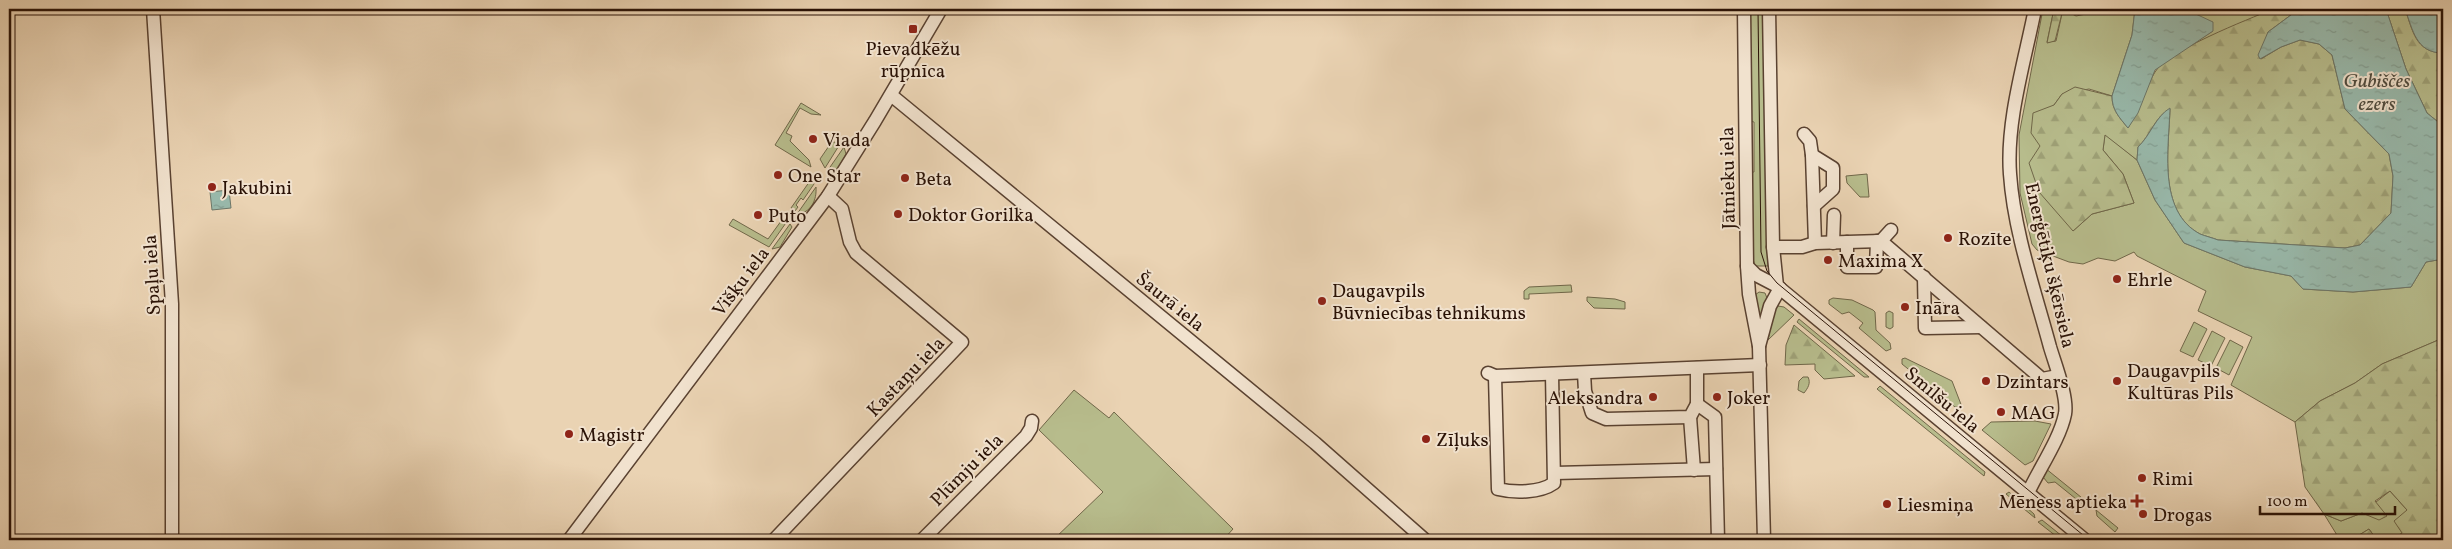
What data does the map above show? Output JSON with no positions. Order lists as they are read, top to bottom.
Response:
{
  "streets": {
    "street": [
      "Jātnieku iela",
      "Enerģētiķu šķērsiela",
      "Spaļu iela",
      "Višķu iela",
      "Šaurā iela",
      "Kastaņu iela",
      "Smilšu iela",
      "Plūmju iela"
    ]
  },
  "crossings": [
    ["Jātnieku iela", "Smilšu iela"],
    ["Enerģētiķu šķērsiela", "Smilšu iela"],
    ["Višķu iela", "Šaurā iela"],
    ["Višķu iela", "Kastaņu iela"]
  ],
  "water": ["Gubiščes ezers"],
  "places": {
    "transit": ["Pievadkēžu rūpnīca"],
    "other": [
      "Viada",
      "One Star",
      "Beta",
      "Jakubini",
      "Doktor Gorilka",
      "Puto",
      "Rozīte",
      "Maxima X",
      "Ehrle",
      "Daugavpils Būvniecības tehnikums",
      "Ināra",
      "Dzintars",
      "Daugavpils Kultūras Pils",
      "Aleksandra",
      "Joker",
      "MAG",
      "Magistr",
      "Zīļuks",
      "Rimi",
      "Liesmiņa",
      "Drogas"
    ],
    "health": ["Mēness aptieka"]
  },
  "scale_bar": "100 m"
}
